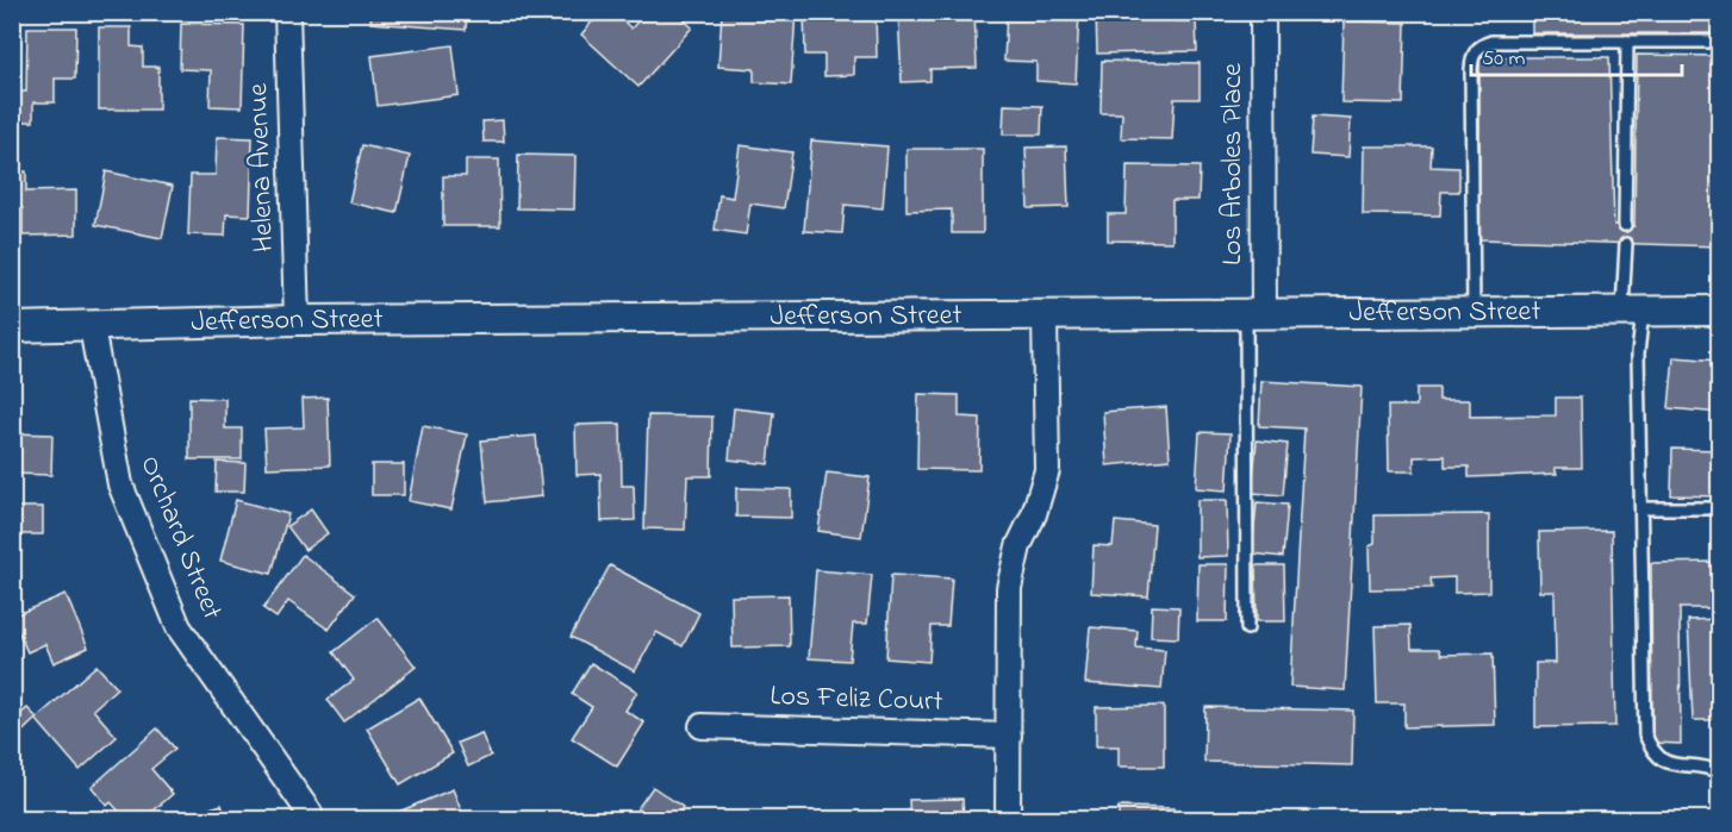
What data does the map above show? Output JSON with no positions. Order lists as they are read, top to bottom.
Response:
{
  "streets": {
    "street": [
      "Los Arboles Place",
      "Helena Avenue",
      "Jefferson Street",
      "Orchard Street",
      "Los Feliz Court"
    ]
  },
  "crossings": [
    ["Los Arboles Place", "Jefferson Street"],
    ["Helena Avenue", "Jefferson Street"],
    ["Jefferson Street", "Orchard Street"]
  ],
  "scale_bar": "50 m"
}
